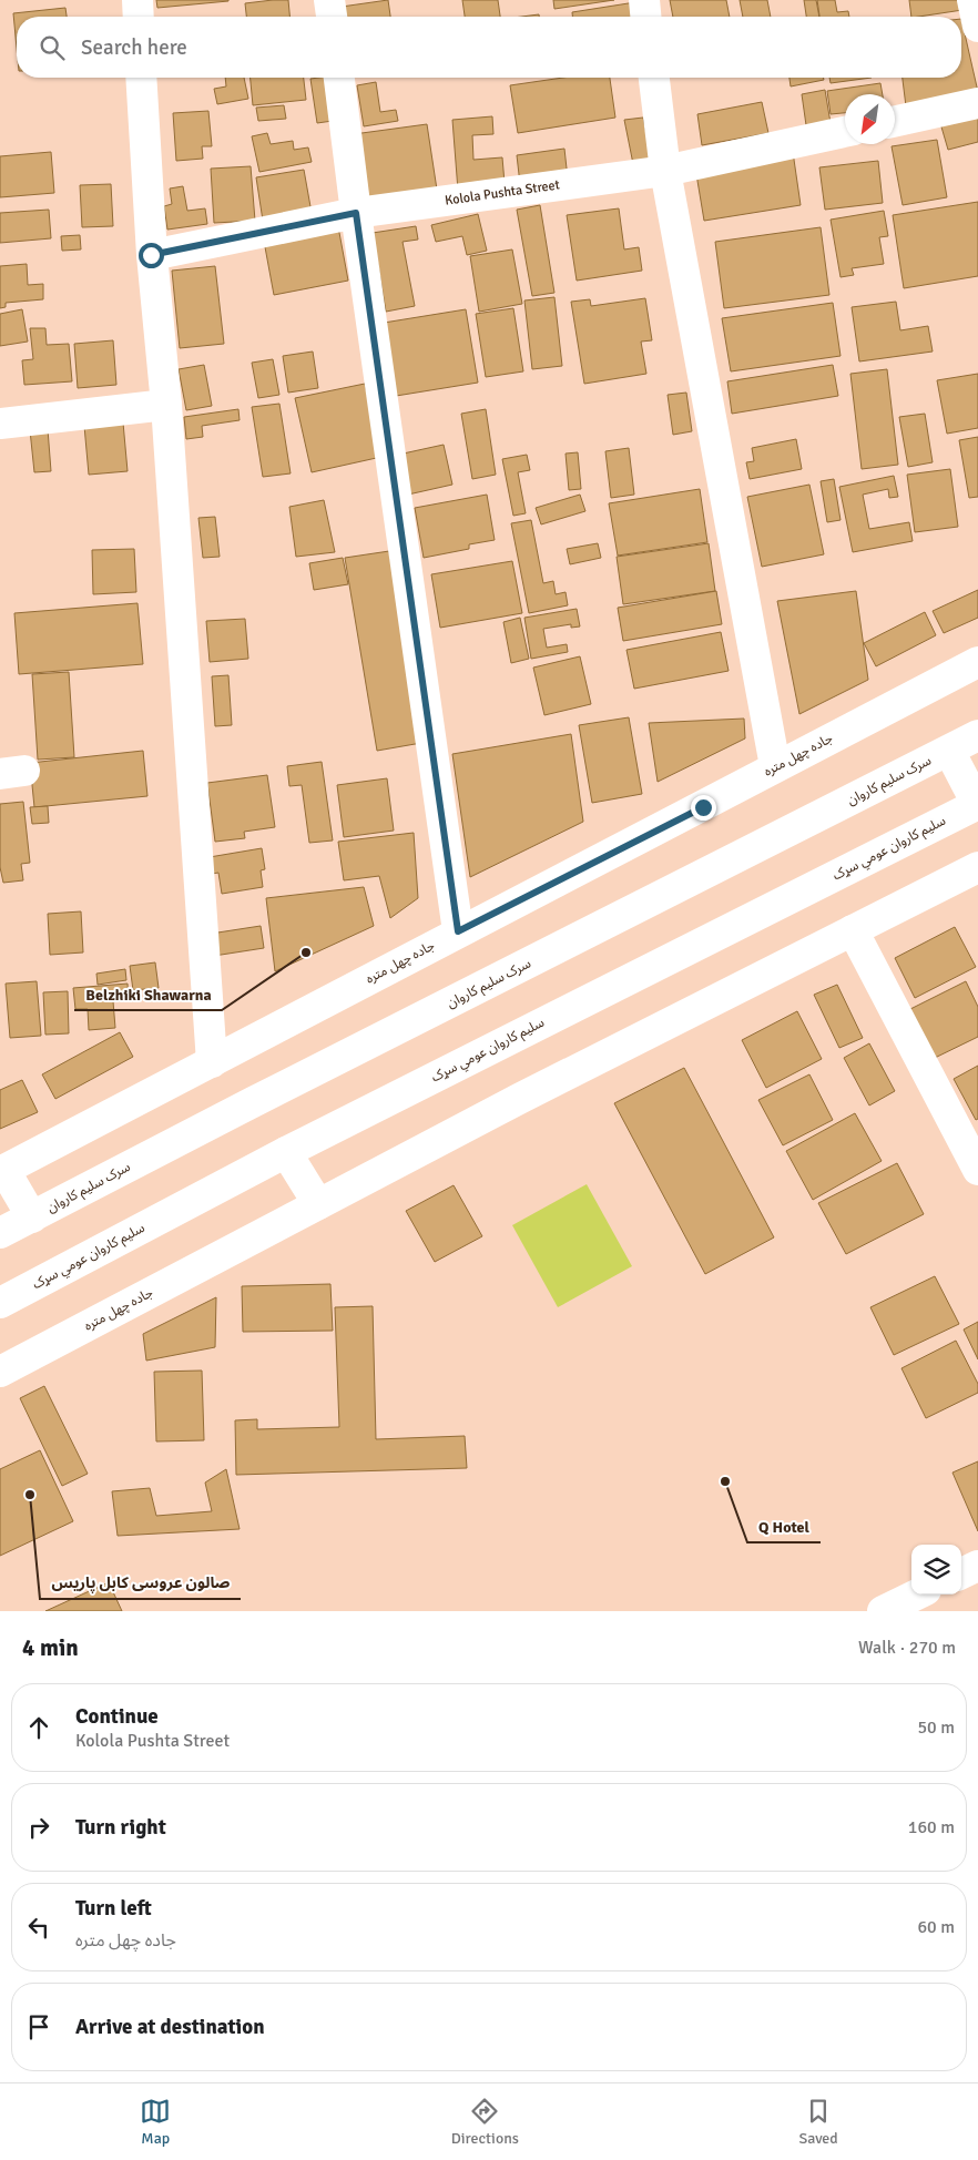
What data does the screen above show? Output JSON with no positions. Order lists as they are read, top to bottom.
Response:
{
  "streets": {
    "street": [
      "Kolola Pushta Street",
      "جاده چهل متره",
      "سرک سلیم کاروان",
      "سلیم کاروان عومي سړک"
    ]
  },
  "places": ["Belzhiki Shawarna", "Q Hotel", "صالون عروسی کابل پاریس"],
  "north": "bottom left",
  "page": {
    "search": "Search here",
    "heading": ["4 min", "Walk · 270 m"],
    "list": [
      ["Continue", "Kolola Pushta Street", "50 m"],
      ["Turn right", "160 m"],
      ["Turn left", "جاده چهل متره", "60 m"],
      "Arrive at destination"
    ],
    "nav": ["Map", "Directions", "Saved"]
  }
}
